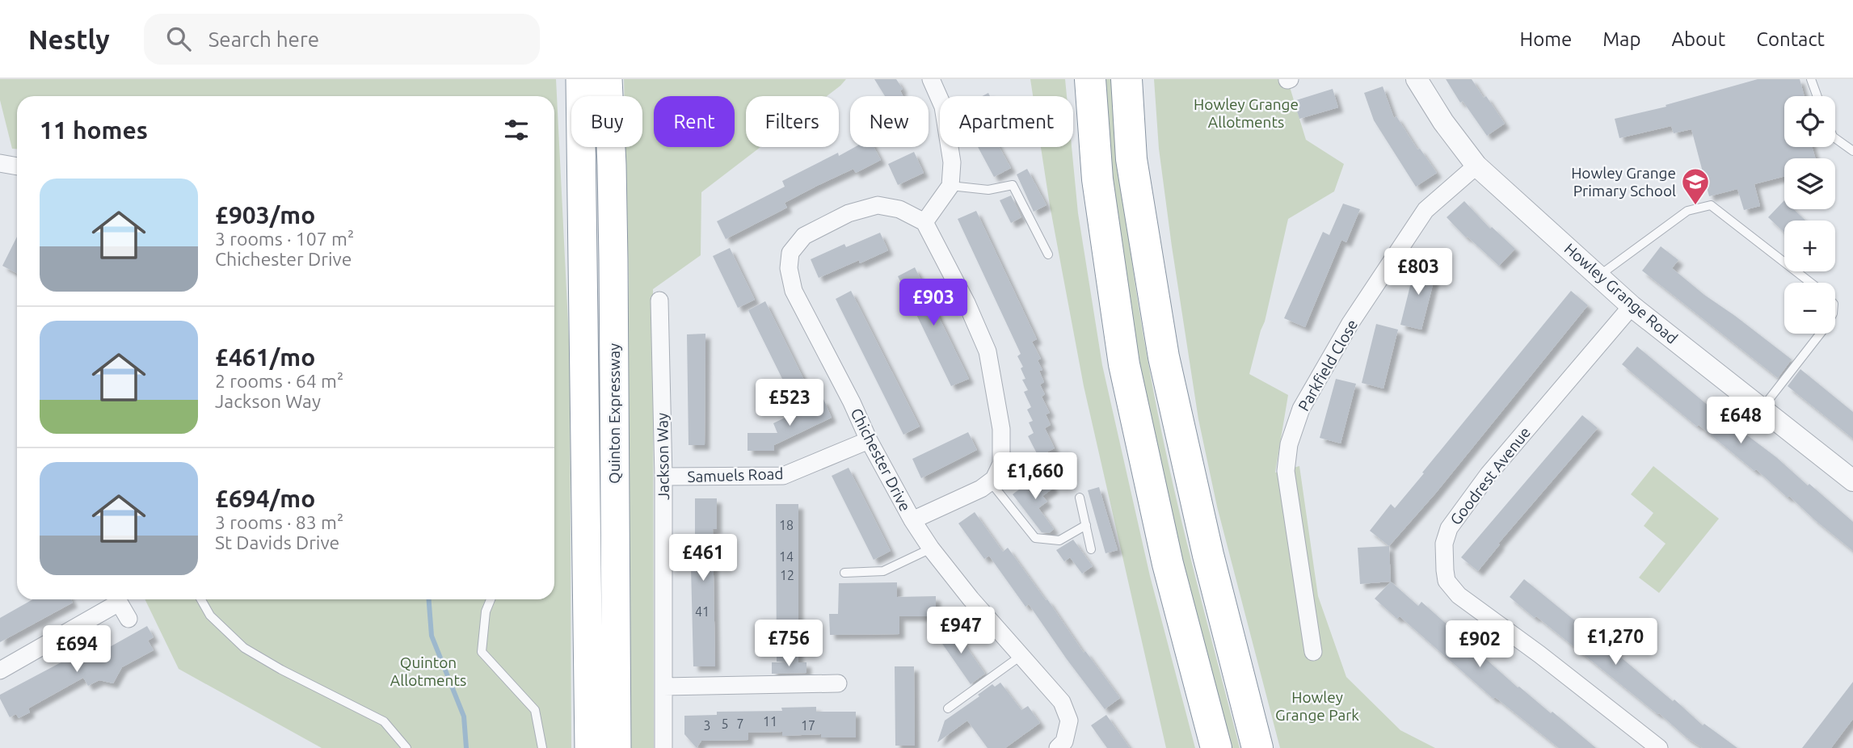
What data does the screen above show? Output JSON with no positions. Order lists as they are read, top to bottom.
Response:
{
  "streets": {
    "highway": ["Quinton Expressway"],
    "street": [
      "Howley Grange Road",
      "Parkfield Close",
      "Jackson Way",
      "Chichester Drive",
      "Samuels Road",
      "Goodrest Avenue"
    ]
  },
  "crossings": [
    ["Howley Grange Road", "Parkfield Close"],
    ["Howley Grange Road", "Goodrest Avenue"],
    ["Jackson Way", "Samuels Road"],
    ["Chichester Drive", "Samuels Road"]
  ],
  "parks": ["Howley Grange Allotments", "Quinton Allotments", "Howley Grange Park"],
  "places": {
    "school or university": ["Howley Grange Primary School"]
  },
  "house_numbers": [
    "18",
    "14",
    "12",
    "41",
    "11",
    "5",
    "7",
    "3",
    "17"
  ],
  "page": {
    "header": "Nestly",
    "search": "Search here",
    "nav": [
      "Home",
      "Map",
      "About",
      "Contact"
    ],
    "map_buttons": ["+", "−"],
    "chip": [
      "Buy",
      "Rent",
      "Filters",
      "New",
      "Apartment"
    ],
    "heading": "11 homes",
    "list": [
      {
        "name": "£903/mo",
        "note": "3 rooms · 107 m² · Chichester Drive"
      },
      {
        "name": "£461/mo",
        "note": "2 rooms · 64 m² · Jackson Way"
      },
      {
        "name": "£694/mo",
        "note": "3 rooms · 83 m² · St Davids Drive"
      }
    ],
    "price": [
      "£803",
      "£903",
      "£523",
      "£648",
      "£1,660",
      "£461",
      "£947",
      "£1,270",
      "£756",
      "£902",
      "£694"
    ]
  }
}
